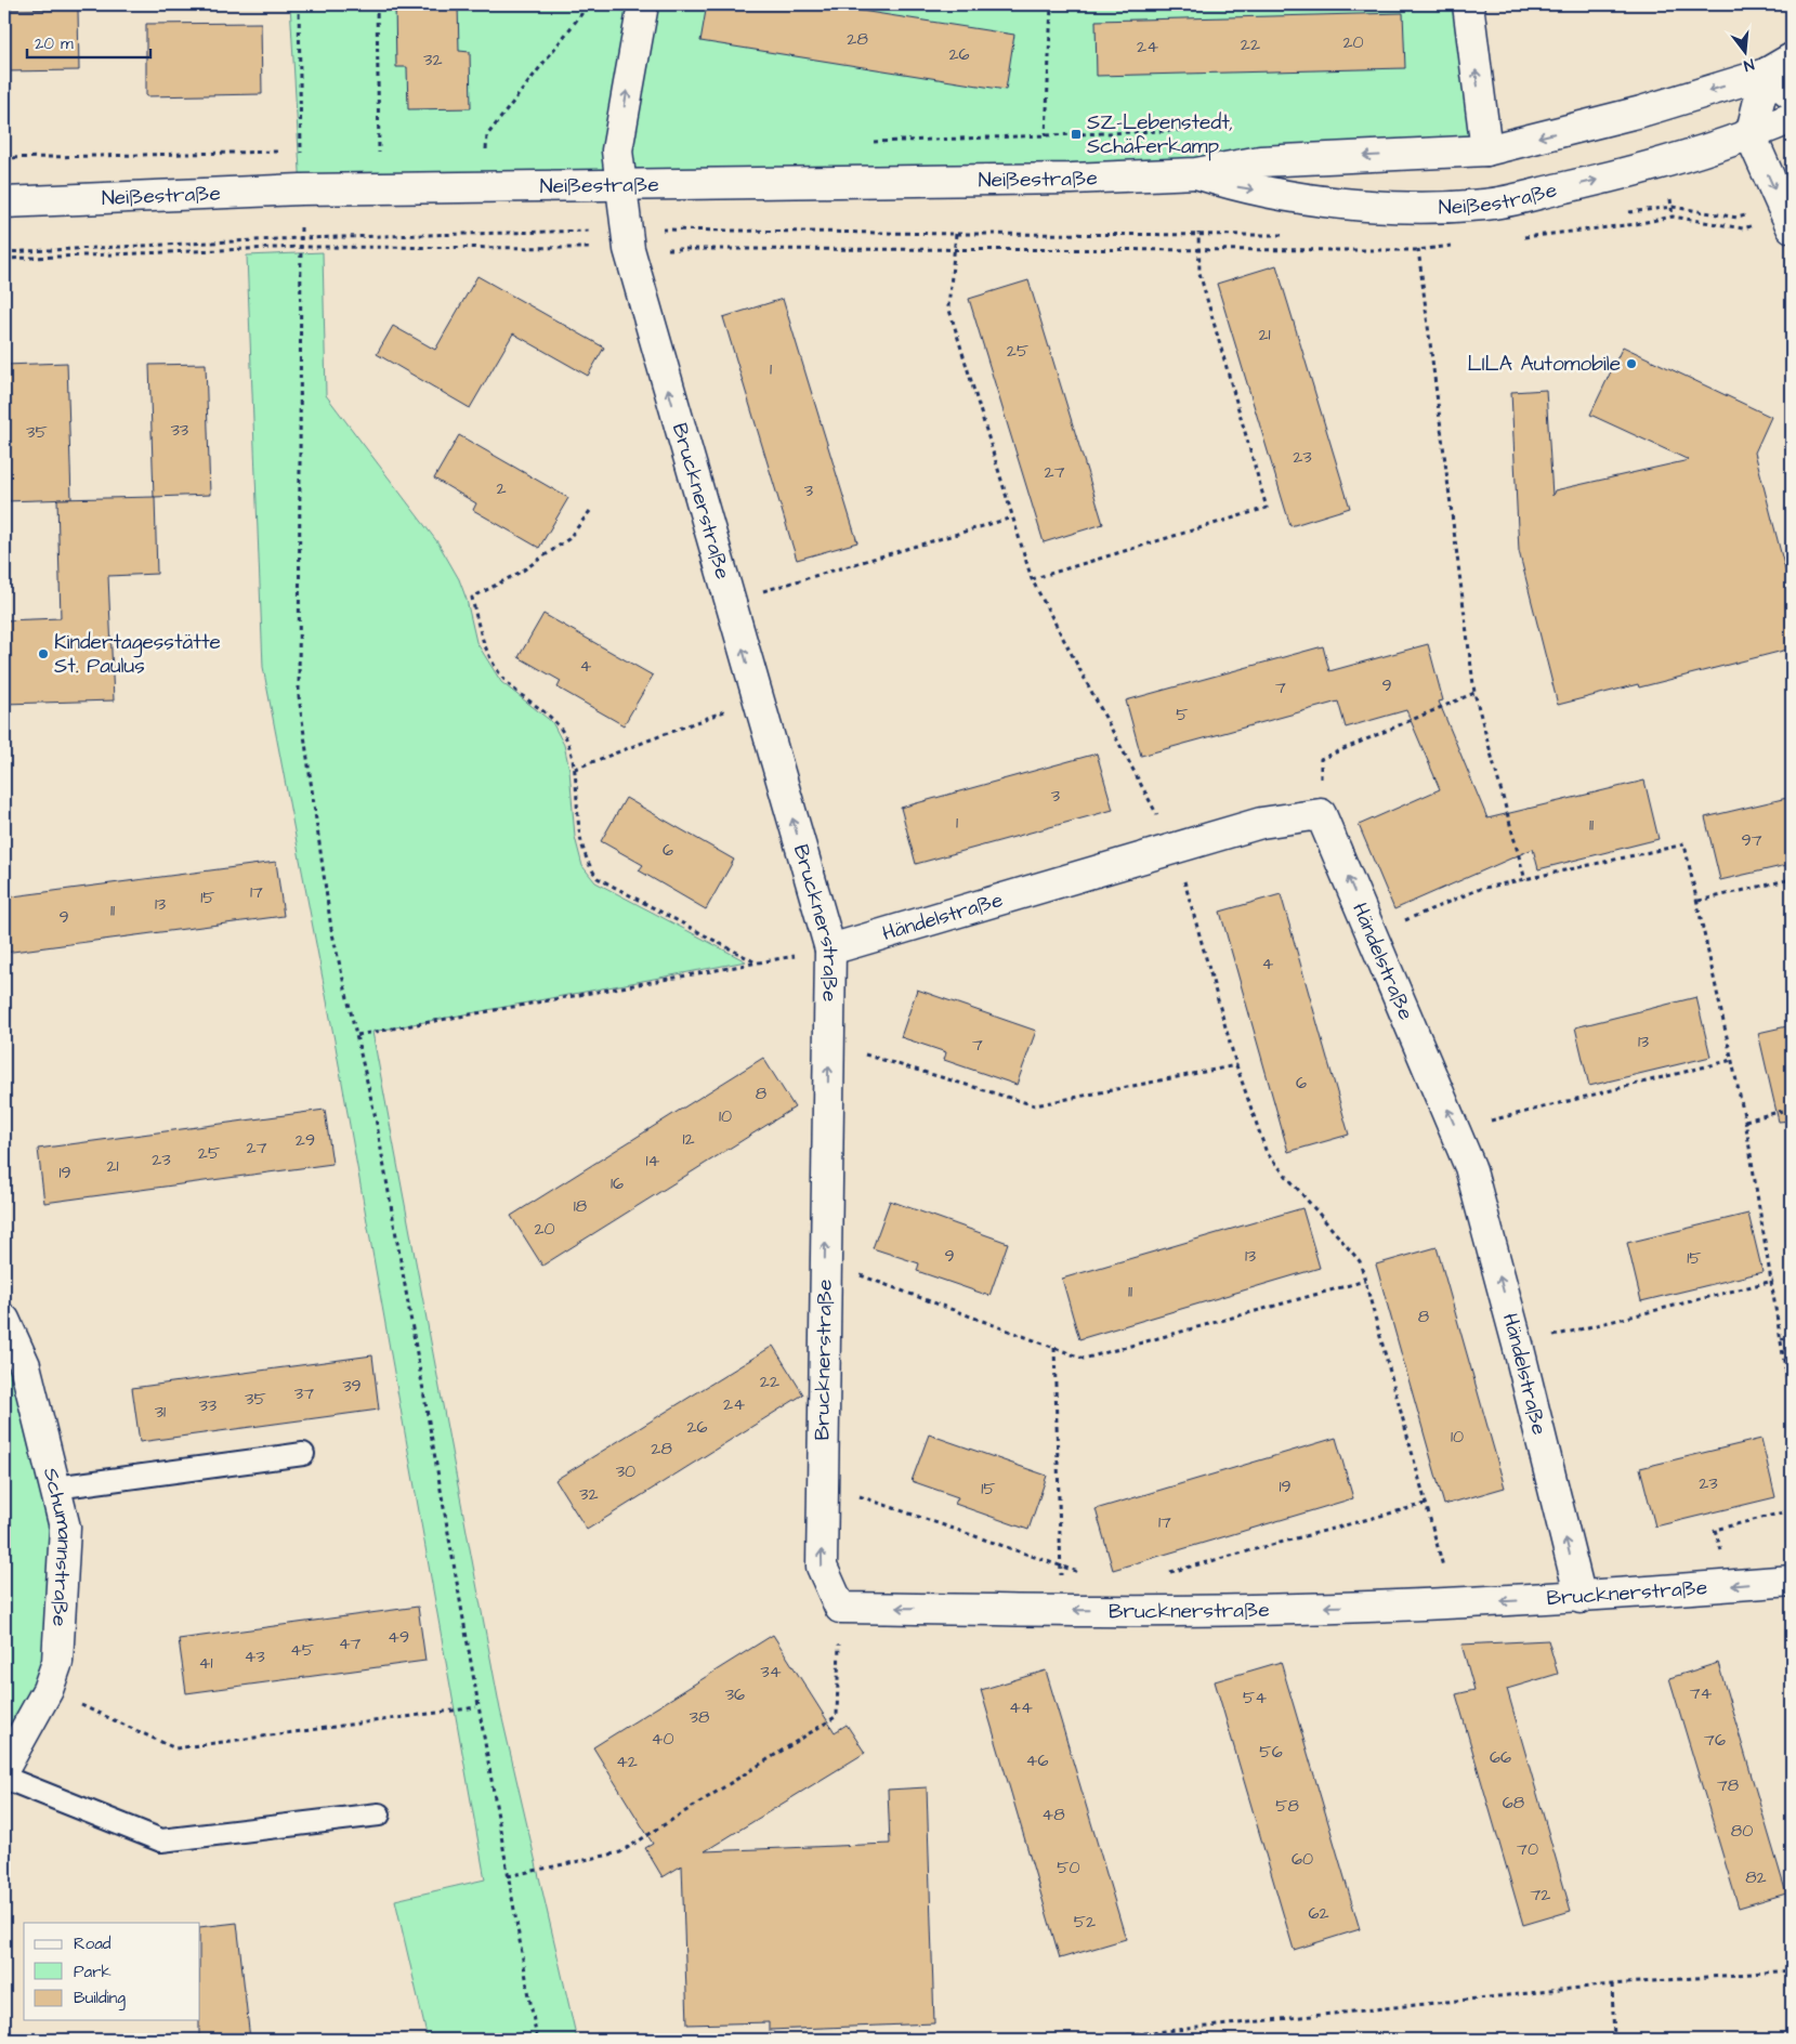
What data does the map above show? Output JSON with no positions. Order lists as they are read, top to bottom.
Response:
{
  "streets": {
    "street": [
      "Neißestraße",
      "Brucknerstraße",
      "Händelstraße",
      "Schumannstraße"
    ]
  },
  "crossings": [
    ["Neißestraße", "Brucknerstraße"],
    ["Brucknerstraße", "Händelstraße"]
  ],
  "one_way": ["Händelstraße"],
  "places": {
    "transit": ["SZ-Lebenstedt, Schäferkamp"],
    "other": ["LILA Automobile", "Kindertagesstätte St. Paulus"]
  },
  "house_numbers": [
    "28",
    "20",
    "22",
    "24",
    "26",
    "32",
    "21",
    "25",
    "1",
    "33",
    "35",
    "23",
    "27",
    "2",
    "3",
    "4",
    "9",
    "7",
    "5",
    "3",
    "1",
    "11",
    "97",
    "6",
    "17",
    "15",
    "13",
    "11",
    "9",
    "4",
    "13",
    "7",
    "6",
    "8",
    "10",
    "12",
    "29",
    "27",
    "25",
    "23",
    "14",
    "21",
    "19",
    "16",
    "18",
    "20",
    "9",
    "13",
    "15",
    "11",
    "8",
    "22",
    "39",
    "37",
    "35",
    "24",
    "33",
    "31",
    "26",
    "10",
    "28",
    "30",
    "23",
    "19",
    "15",
    "32",
    "17",
    "49",
    "47",
    "45",
    "43",
    "41",
    "34",
    "74",
    "36",
    "54",
    "44",
    "38",
    "40",
    "76",
    "56",
    "66",
    "46",
    "42",
    "78",
    "68",
    "58",
    "48",
    "80",
    "70",
    "60",
    "50",
    "82",
    "72",
    "62",
    "52"
  ],
  "legend": ["Road", "Park", "Building"],
  "scale_bar": "20 m",
  "north": "bottom"
}
